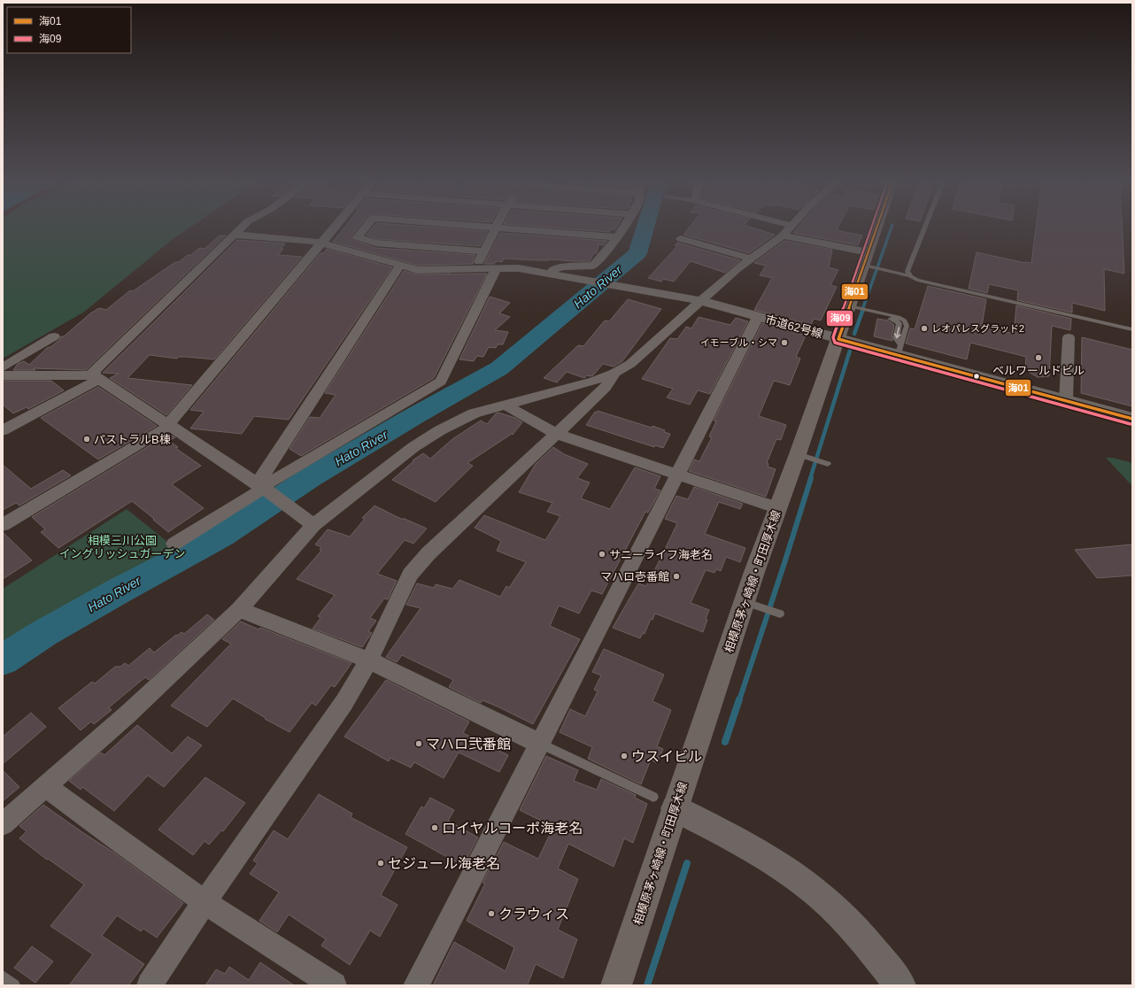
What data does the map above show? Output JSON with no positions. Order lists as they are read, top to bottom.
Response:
{
  "streets": {
    "main road": ["相模原茅ヶ崎線・町田厚木線"],
    "street": ["市道62号線"]
  },
  "crossings": [
    ["市道62号線", "相模原茅ヶ崎線・町田厚木線"]
  ],
  "water": ["Hato River"],
  "parks": ["相模三川公園 イングリッシュガーデン"],
  "places": [
    "レオパレスグラッド2",
    "イモーブル・シマ",
    "ベルワールドビル",
    "パストラルB棟",
    "サニーライフ海老名",
    "マハロ壱番館",
    "マハロ弐番館",
    "ウスイビル",
    "ロイヤルコーポ海老名",
    "セジュール海老名",
    "クラウィス"
  ],
  "lines": ["transit line 海01", "transit line 海09"],
  "legend": ["海01", "海09"]
}
